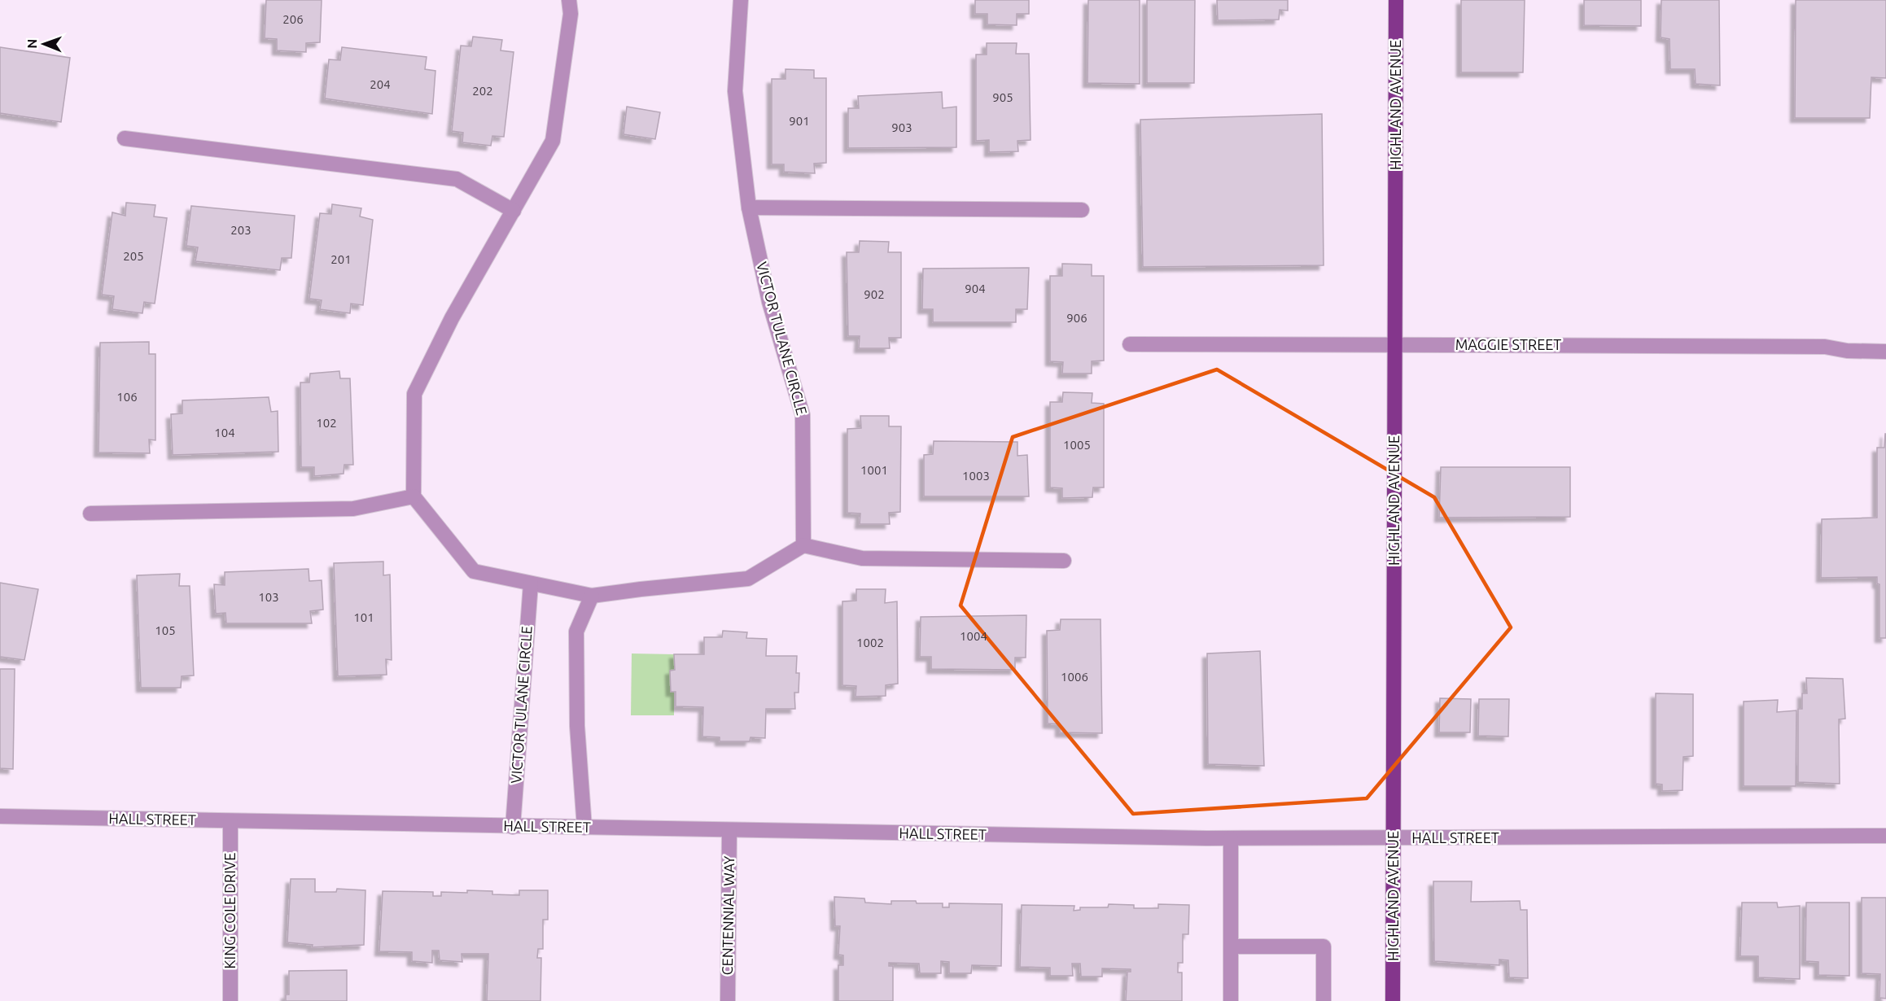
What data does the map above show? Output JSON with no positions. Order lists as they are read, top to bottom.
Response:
{
  "streets": {
    "main road": ["HIGHLAND AVENUE"],
    "street": [
      "VICTOR TULANE CIRCLE",
      "MAGGIE STREET",
      "HALL STREET",
      "KING COLE DRIVE",
      "CENTENNIAL WAY"
    ]
  },
  "crossings": [
    ["HIGHLAND AVENUE", "MAGGIE STREET"],
    ["HIGHLAND AVENUE", "HALL STREET"],
    ["VICTOR TULANE CIRCLE", "HALL STREET"],
    ["HALL STREET", "KING COLE DRIVE"],
    ["HALL STREET", "CENTENNIAL WAY"]
  ],
  "house_numbers": [
    "206",
    "204",
    "202",
    "905",
    "901",
    "903",
    "203",
    "205",
    "201",
    "904",
    "902",
    "906",
    "106",
    "102",
    "104",
    "1005",
    "1001",
    "1003",
    "103",
    "101",
    "105",
    "1004",
    "1002",
    "1006"
  ],
  "north": "left"
}
